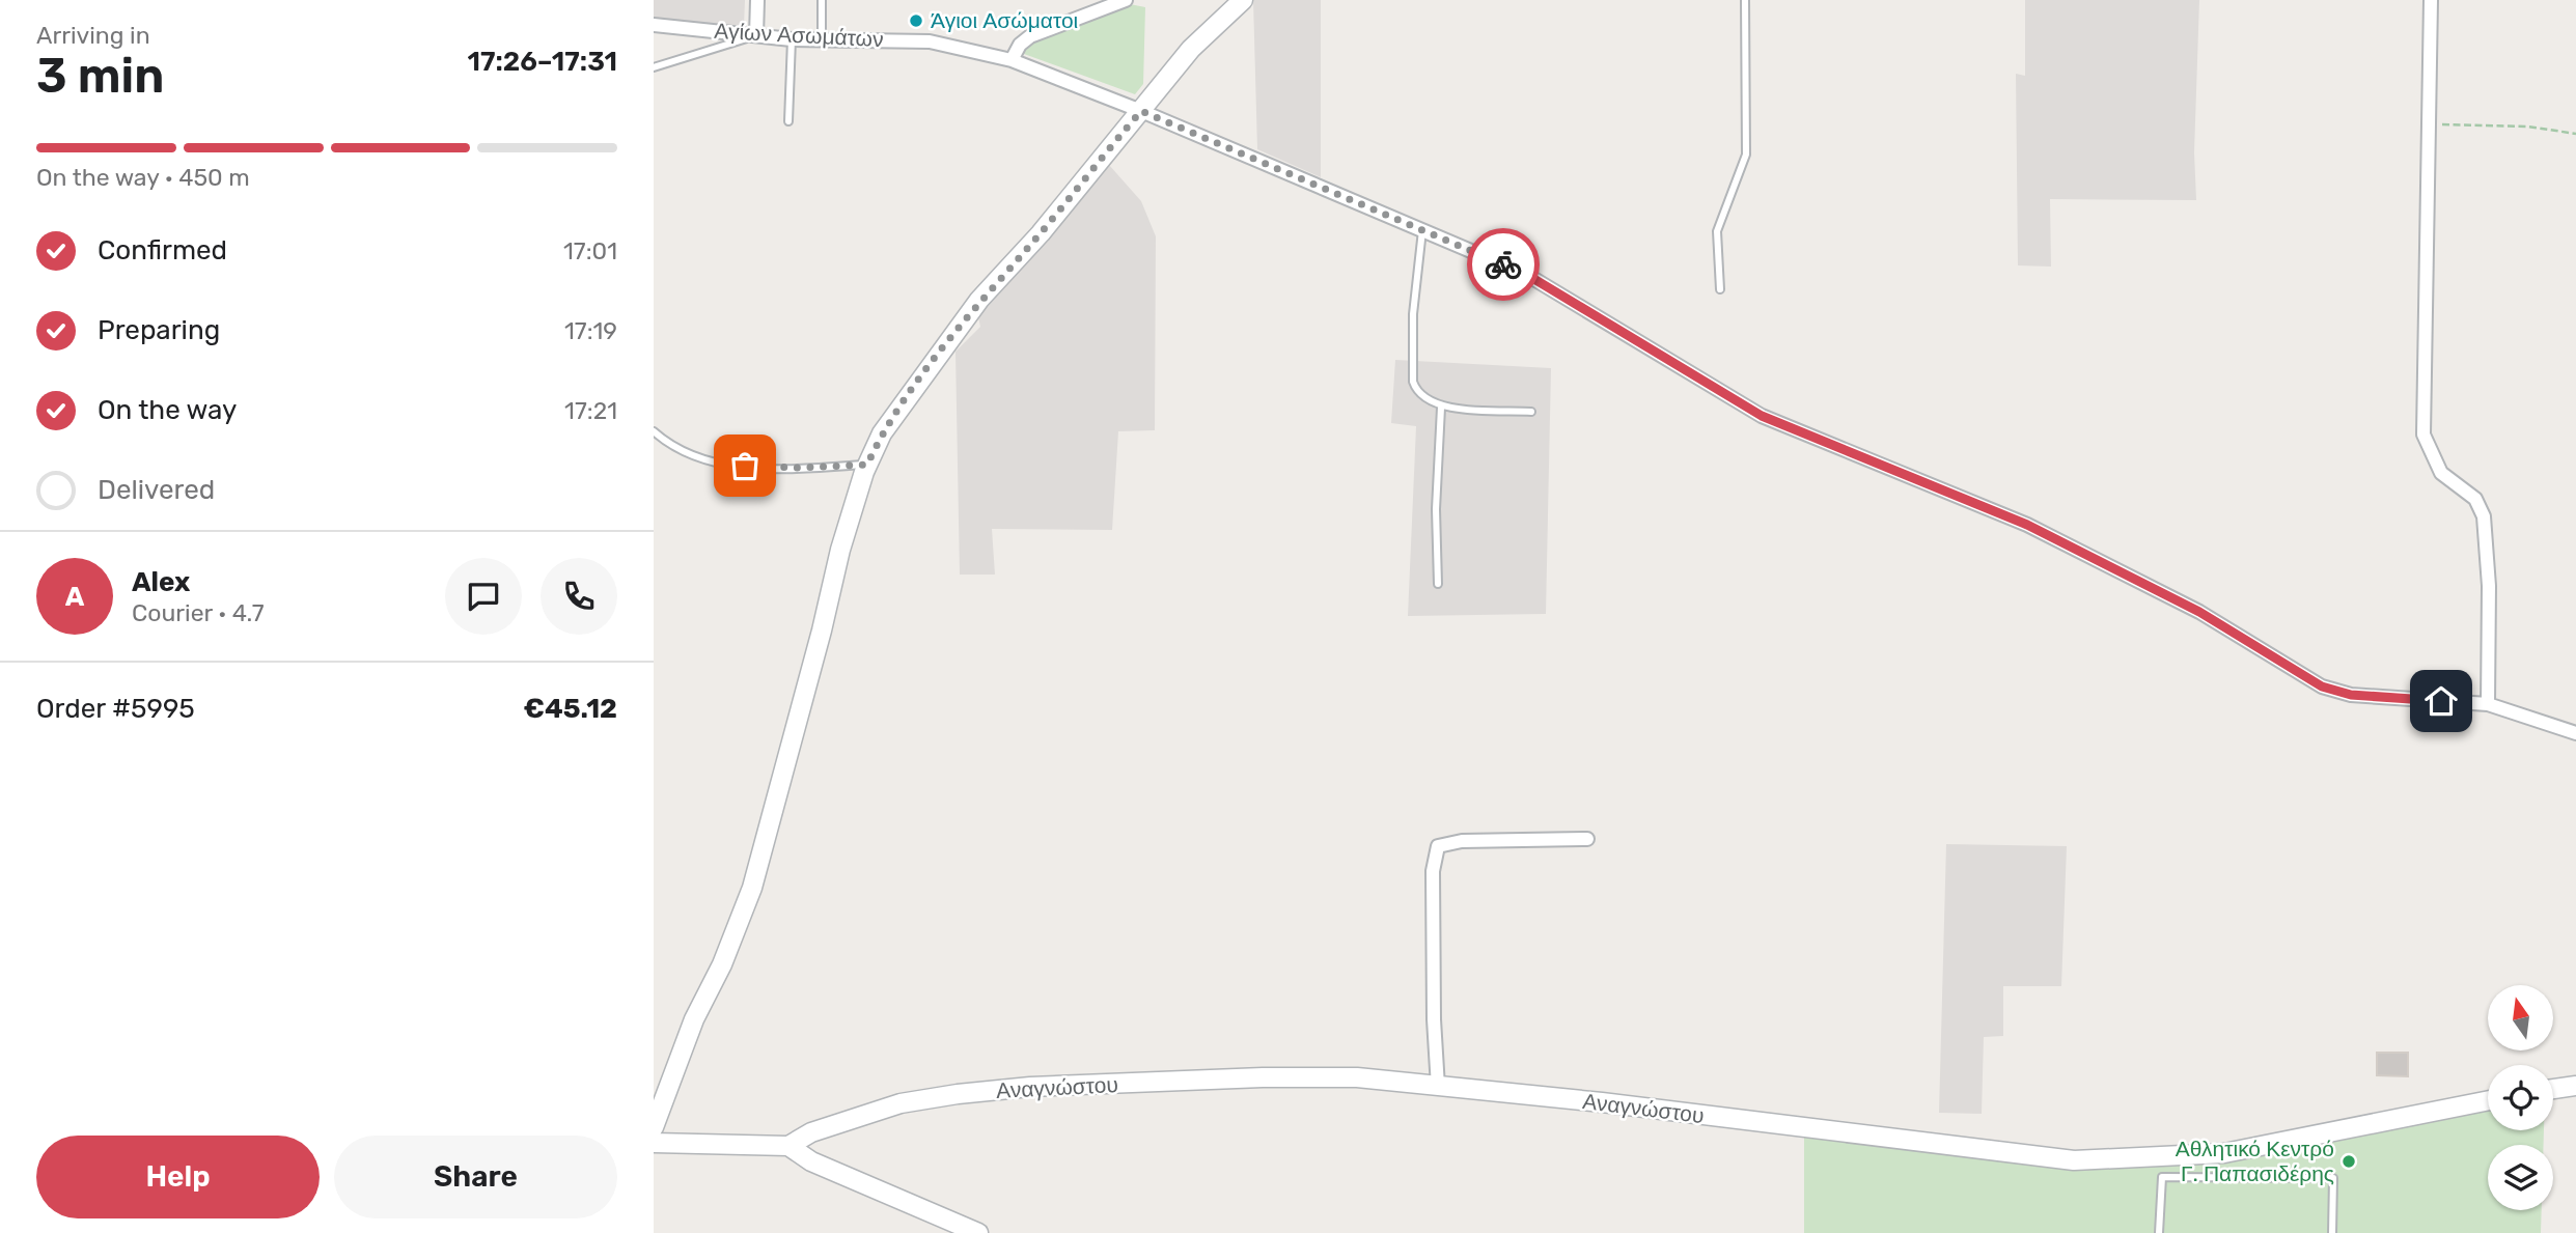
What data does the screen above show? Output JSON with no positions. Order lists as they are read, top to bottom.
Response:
{
  "streets": {
    "street": ["Αγίων Ασωμάτων", "Αναγνώστου"]
  },
  "places": ["Άγιοι Ασώματοι", "Αθλητικό Κεντρό Γ. Παπασιδέρης"],
  "north": "top",
  "page": {
    "heading": ["3 min", "Arriving in", "17:26–17:31"],
    "panel": [
      "Alex",
      "Courier · 4.7",
      "Order #5995",
      "€45.12"
    ],
    "bar": "On the way · 450 m",
    "list": [
      ["Confirmed", "17:01"],
      ["Preparing", "17:19"],
      ["On the way", "17:21"],
      "Delivered"
    ],
    "round": "A",
    "buttons": ["Help", "Share"]
  }
}
